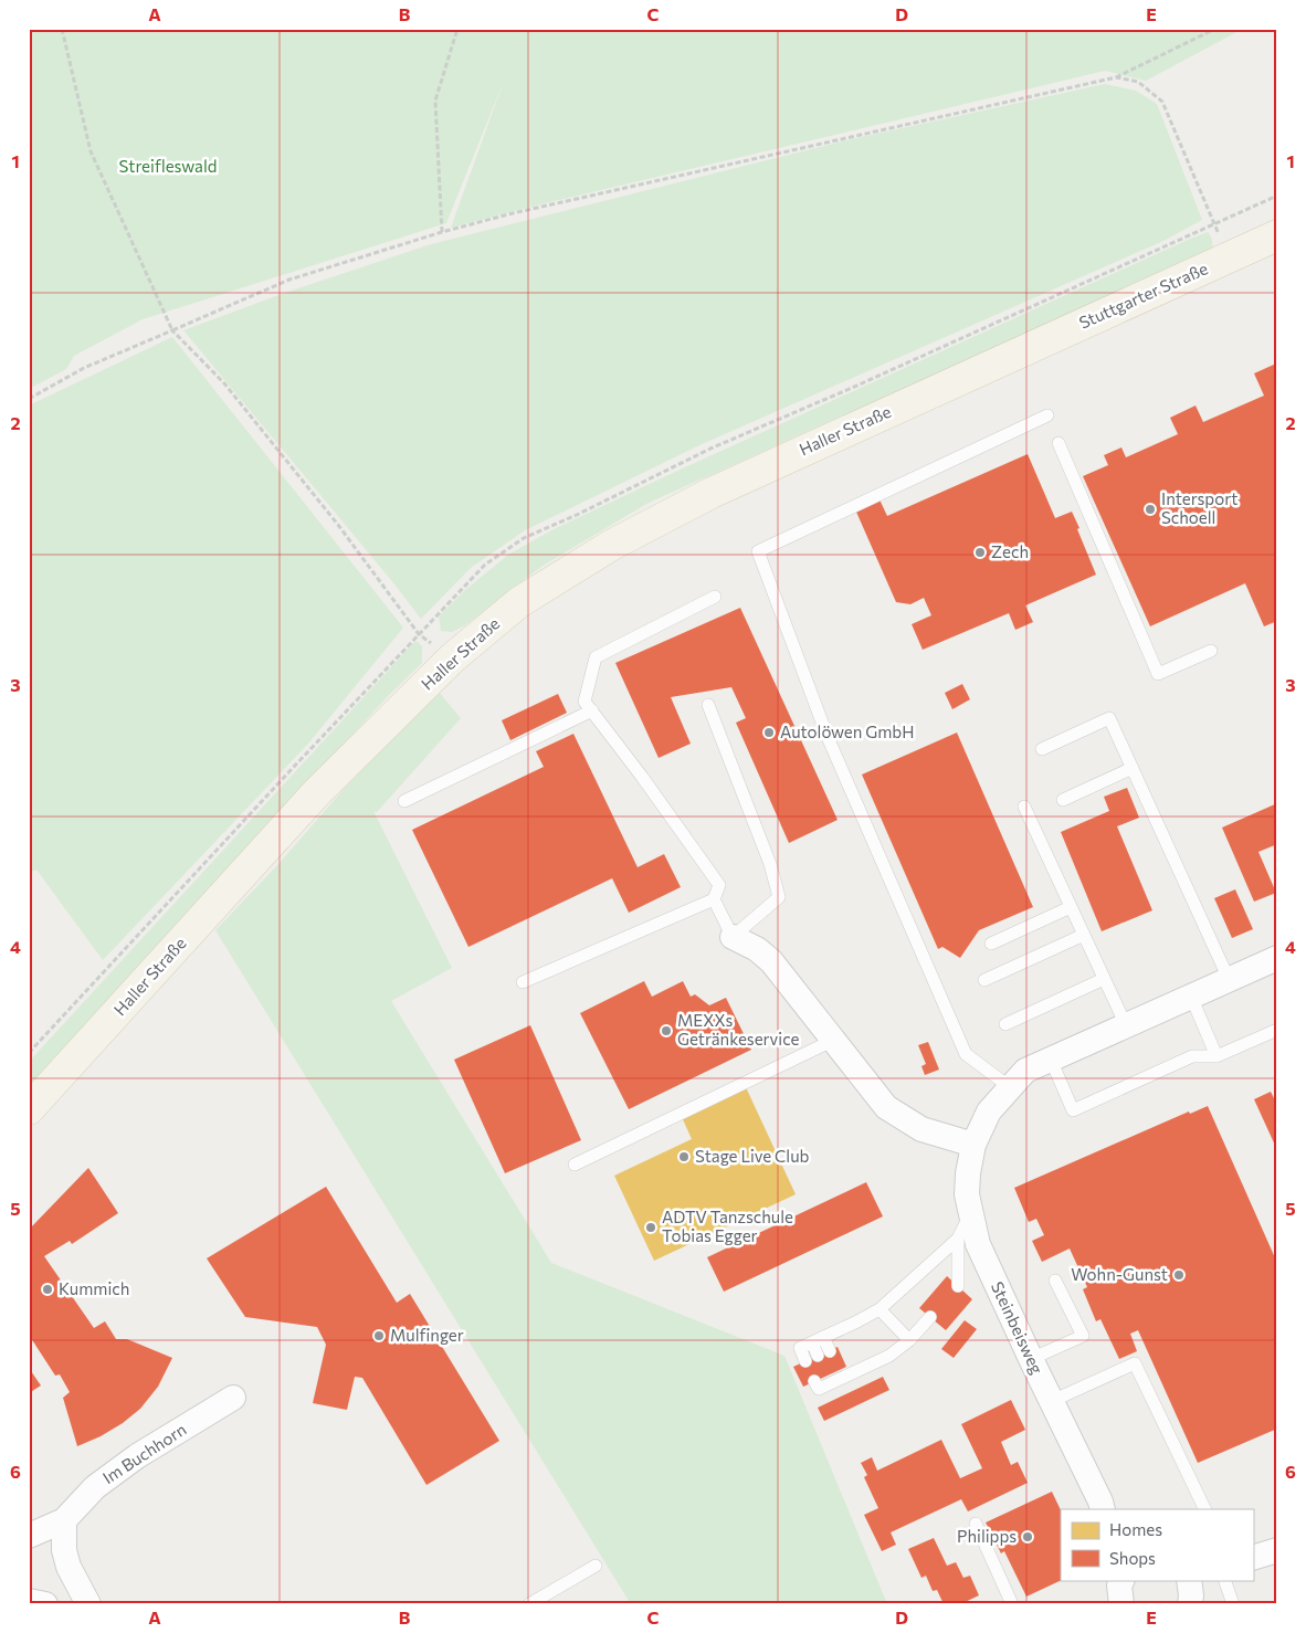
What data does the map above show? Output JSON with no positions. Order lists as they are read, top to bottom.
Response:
{
  "streets": {
    "main road": ["Stuttgarter Straße", "Haller Straße"],
    "street": ["Steinbeisweg", "Im Buchhorn"]
  },
  "crossings": [
    ["Stuttgarter Straße", "Haller Straße"]
  ],
  "parks": ["Streifleswald"],
  "places": [
    "Intersport Schoell",
    "Zech",
    "Autolöwen GmbH",
    "MEXXs Getränkeservice",
    "Stage Live Club",
    "ADTV Tanzschule Tobias Egger",
    "Wohn-Gunst",
    "Kummich",
    "Mulfinger",
    "Philipps"
  ],
  "legend": ["Homes", "Shops"],
  "grid": {
    "columns": [
      "A",
      "B",
      "C",
      "D",
      "E"
    ],
    "rows": [
      "1",
      "2",
      "3",
      "4",
      "5",
      "6"
    ]
  }
}
